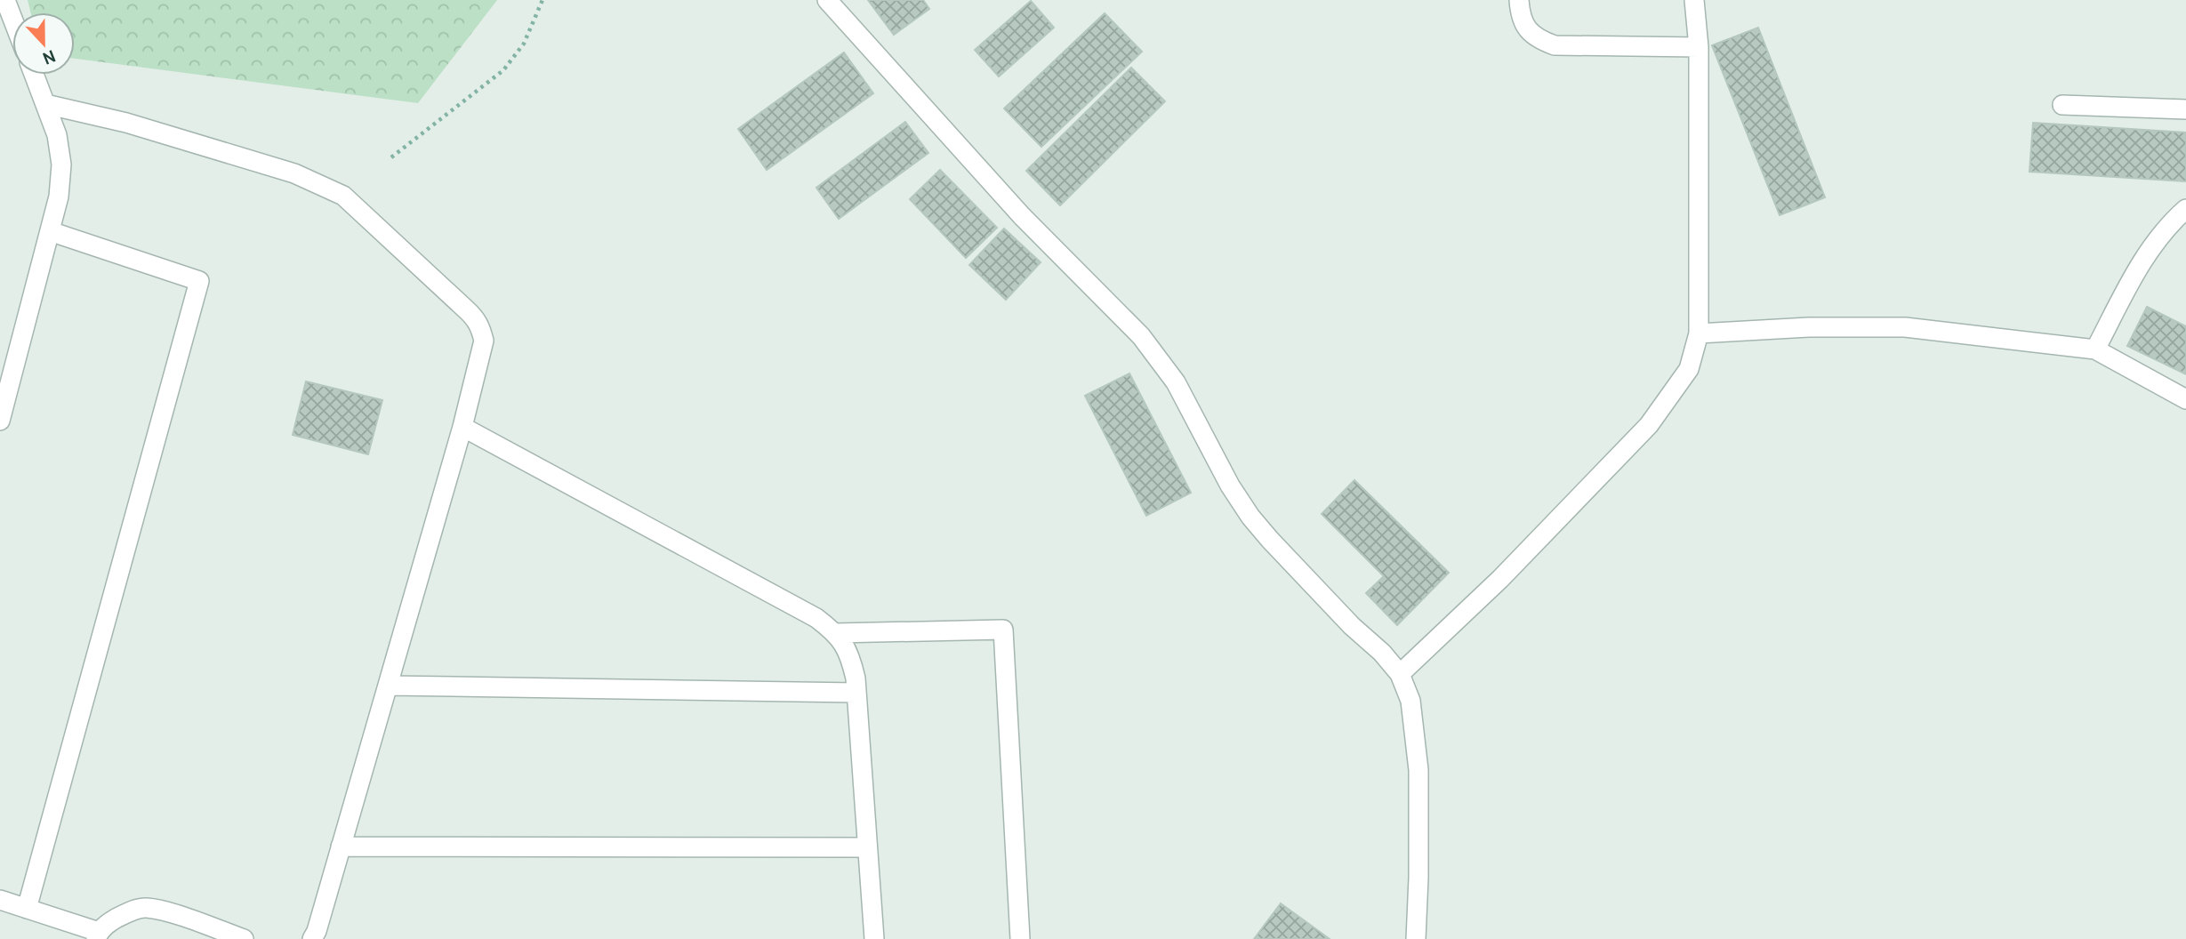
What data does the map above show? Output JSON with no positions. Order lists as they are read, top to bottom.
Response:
{
  "north": "bottom"
}
